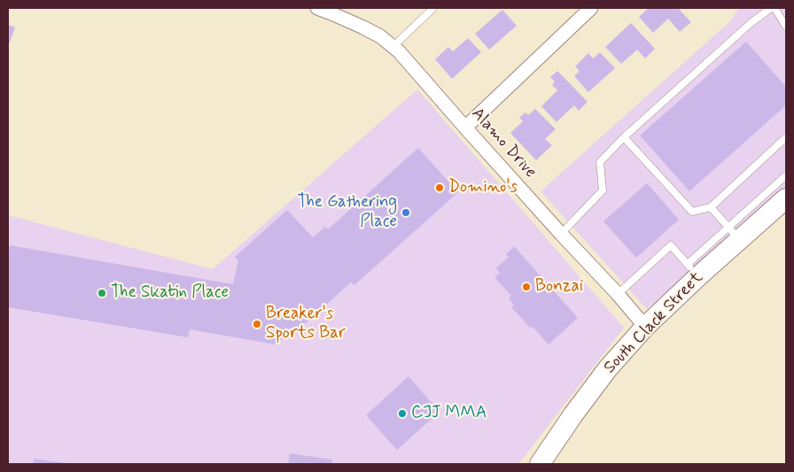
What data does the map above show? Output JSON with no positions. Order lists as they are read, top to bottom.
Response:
{
  "streets": {
    "main road": ["South Clack Street"],
    "street": ["Alamo Drive"]
  },
  "crossings": [
    ["Alamo Drive", "South Clack Street"]
  ],
  "places": [
    "Domino's",
    "The Gathering Place",
    "Bonzai",
    "The Skatin Place",
    "Breaker's Sports Bar",
    "CJJ MMA"
  ]
}
